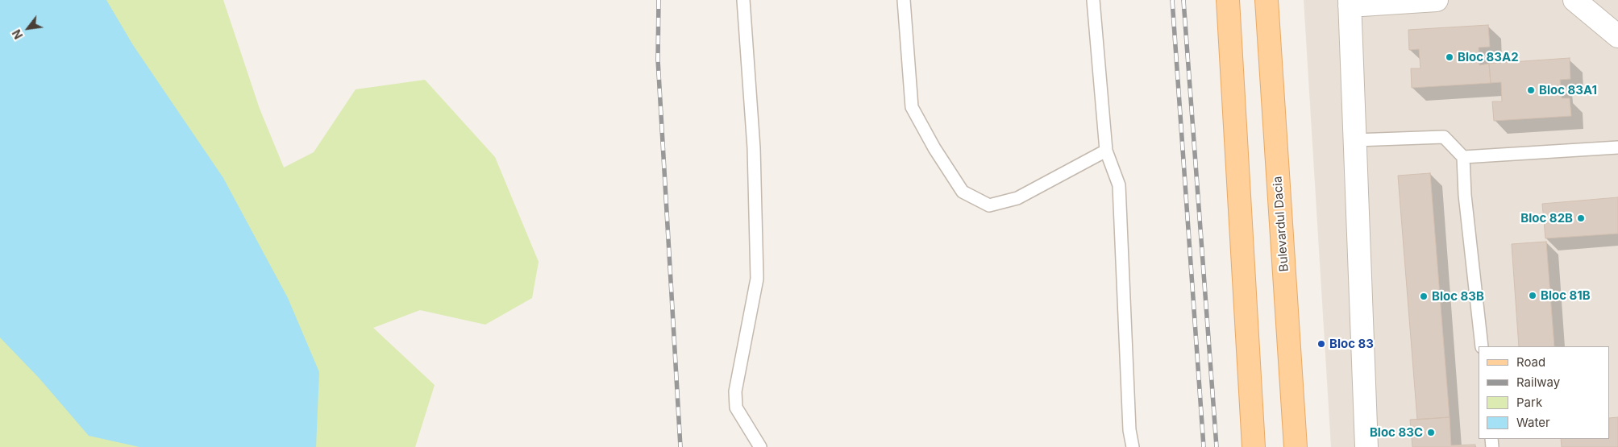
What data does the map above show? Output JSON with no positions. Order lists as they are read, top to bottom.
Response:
{
  "streets": {
    "main road": ["Bulevardul Dacia"]
  },
  "places": [
    "Bloc 83A2",
    "Bloc 83A1",
    "Bloc 82B",
    "Bloc 81B",
    "Bloc 83B",
    "Bloc 83",
    "Bloc 83C"
  ],
  "legend": [
    "Road",
    "Railway",
    "Park",
    "Water"
  ],
  "north": "bottom left"
}
